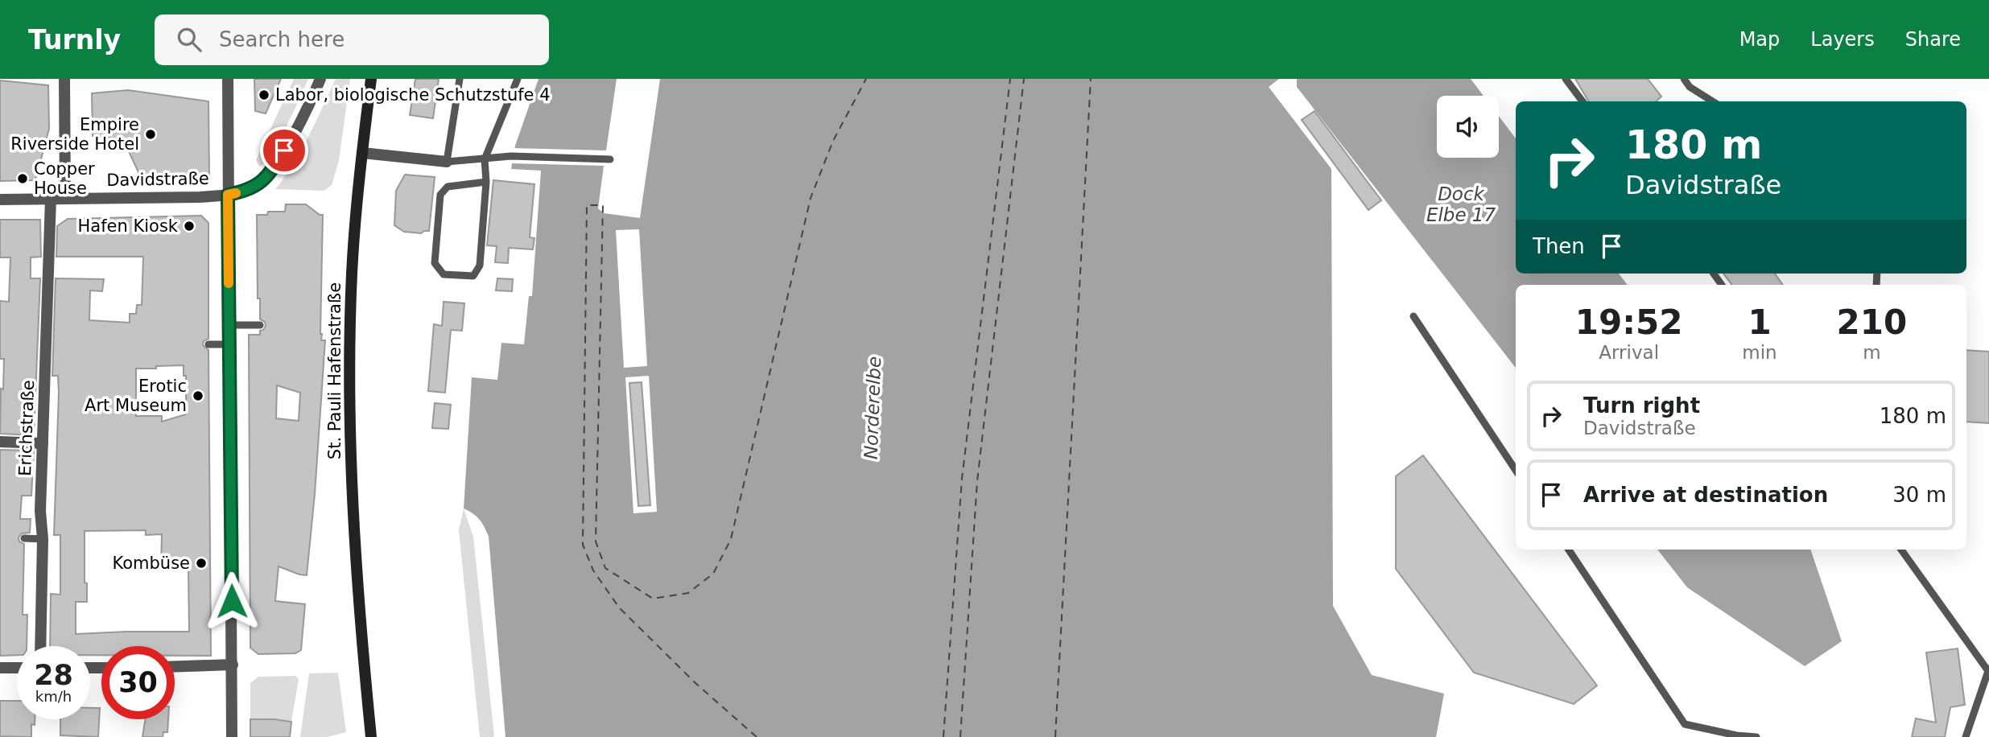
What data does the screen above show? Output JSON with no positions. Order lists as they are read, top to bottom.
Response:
{
  "streets": {
    "main road": ["St. Pauli Hafenstraße"],
    "street": ["Davidstraße", "Erichstraße"]
  },
  "crossings": [
    ["Davidstraße", "Erichstraße"]
  ],
  "water": ["Dock Elbe 17", "Norderelbe"],
  "places": [
    "Labor, biologische Schutzstufe 4",
    "Empire Riverside Hotel",
    "Copper House",
    "Hafen Kiosk",
    "Erotic Art Museum",
    "Kombüse"
  ],
  "page": {
    "header": "Turnly",
    "search": "Search here",
    "nav": ["Map", "Layers", "Share"],
    "turn": ["180 m", "Davidstraße"],
    "then": "Then",
    "eta": [
      "19:52",
      "Arrival",
      "1",
      "min",
      "210",
      "m"
    ],
    "list": [
      {
        "name": "Turn right",
        "note": "Davidstraße",
        "value": "180 m"
      },
      {
        "name": "Arrive at destination",
        "value": "30 m"
      }
    ],
    "speed": "28 km/h",
    "limit": "30"
  }
}
